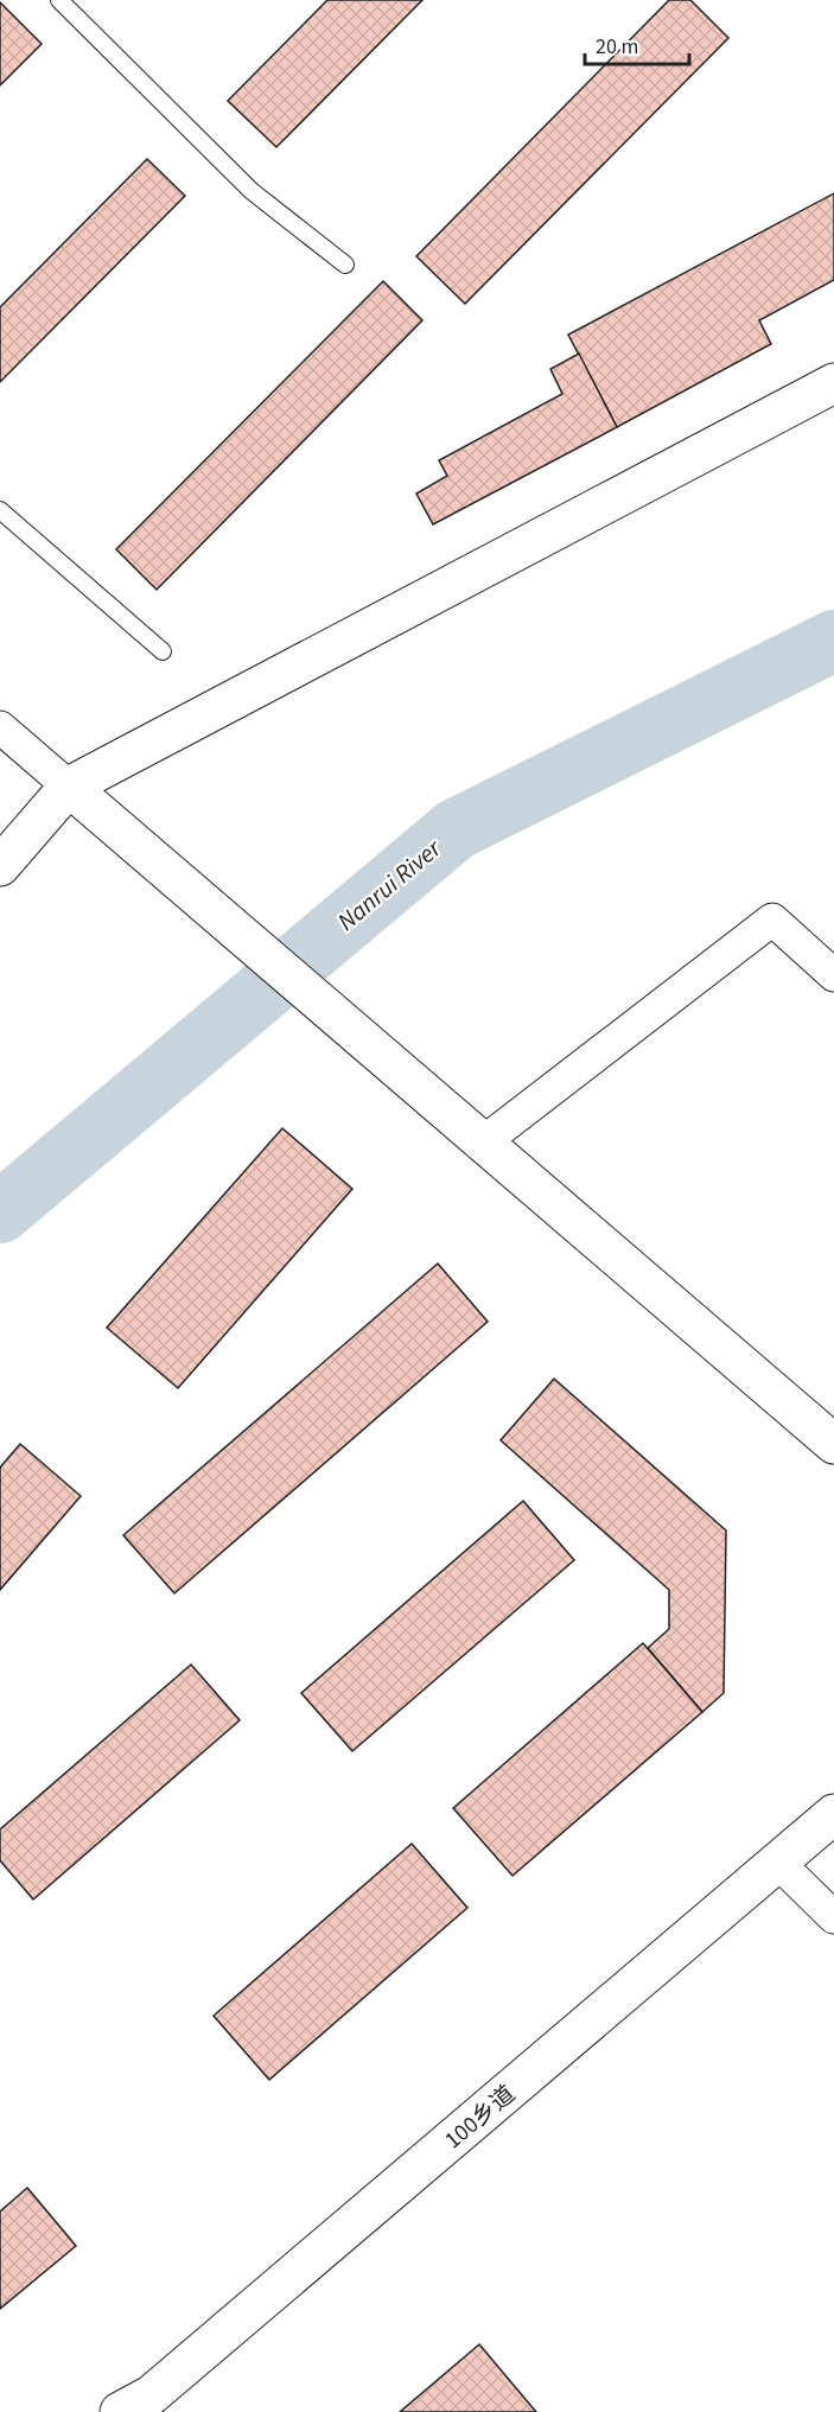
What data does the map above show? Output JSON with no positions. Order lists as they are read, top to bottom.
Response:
{
  "streets": {
    "street": ["100乡道"]
  },
  "water": ["Nanrui River"],
  "scale_bar": "20 m"
}
